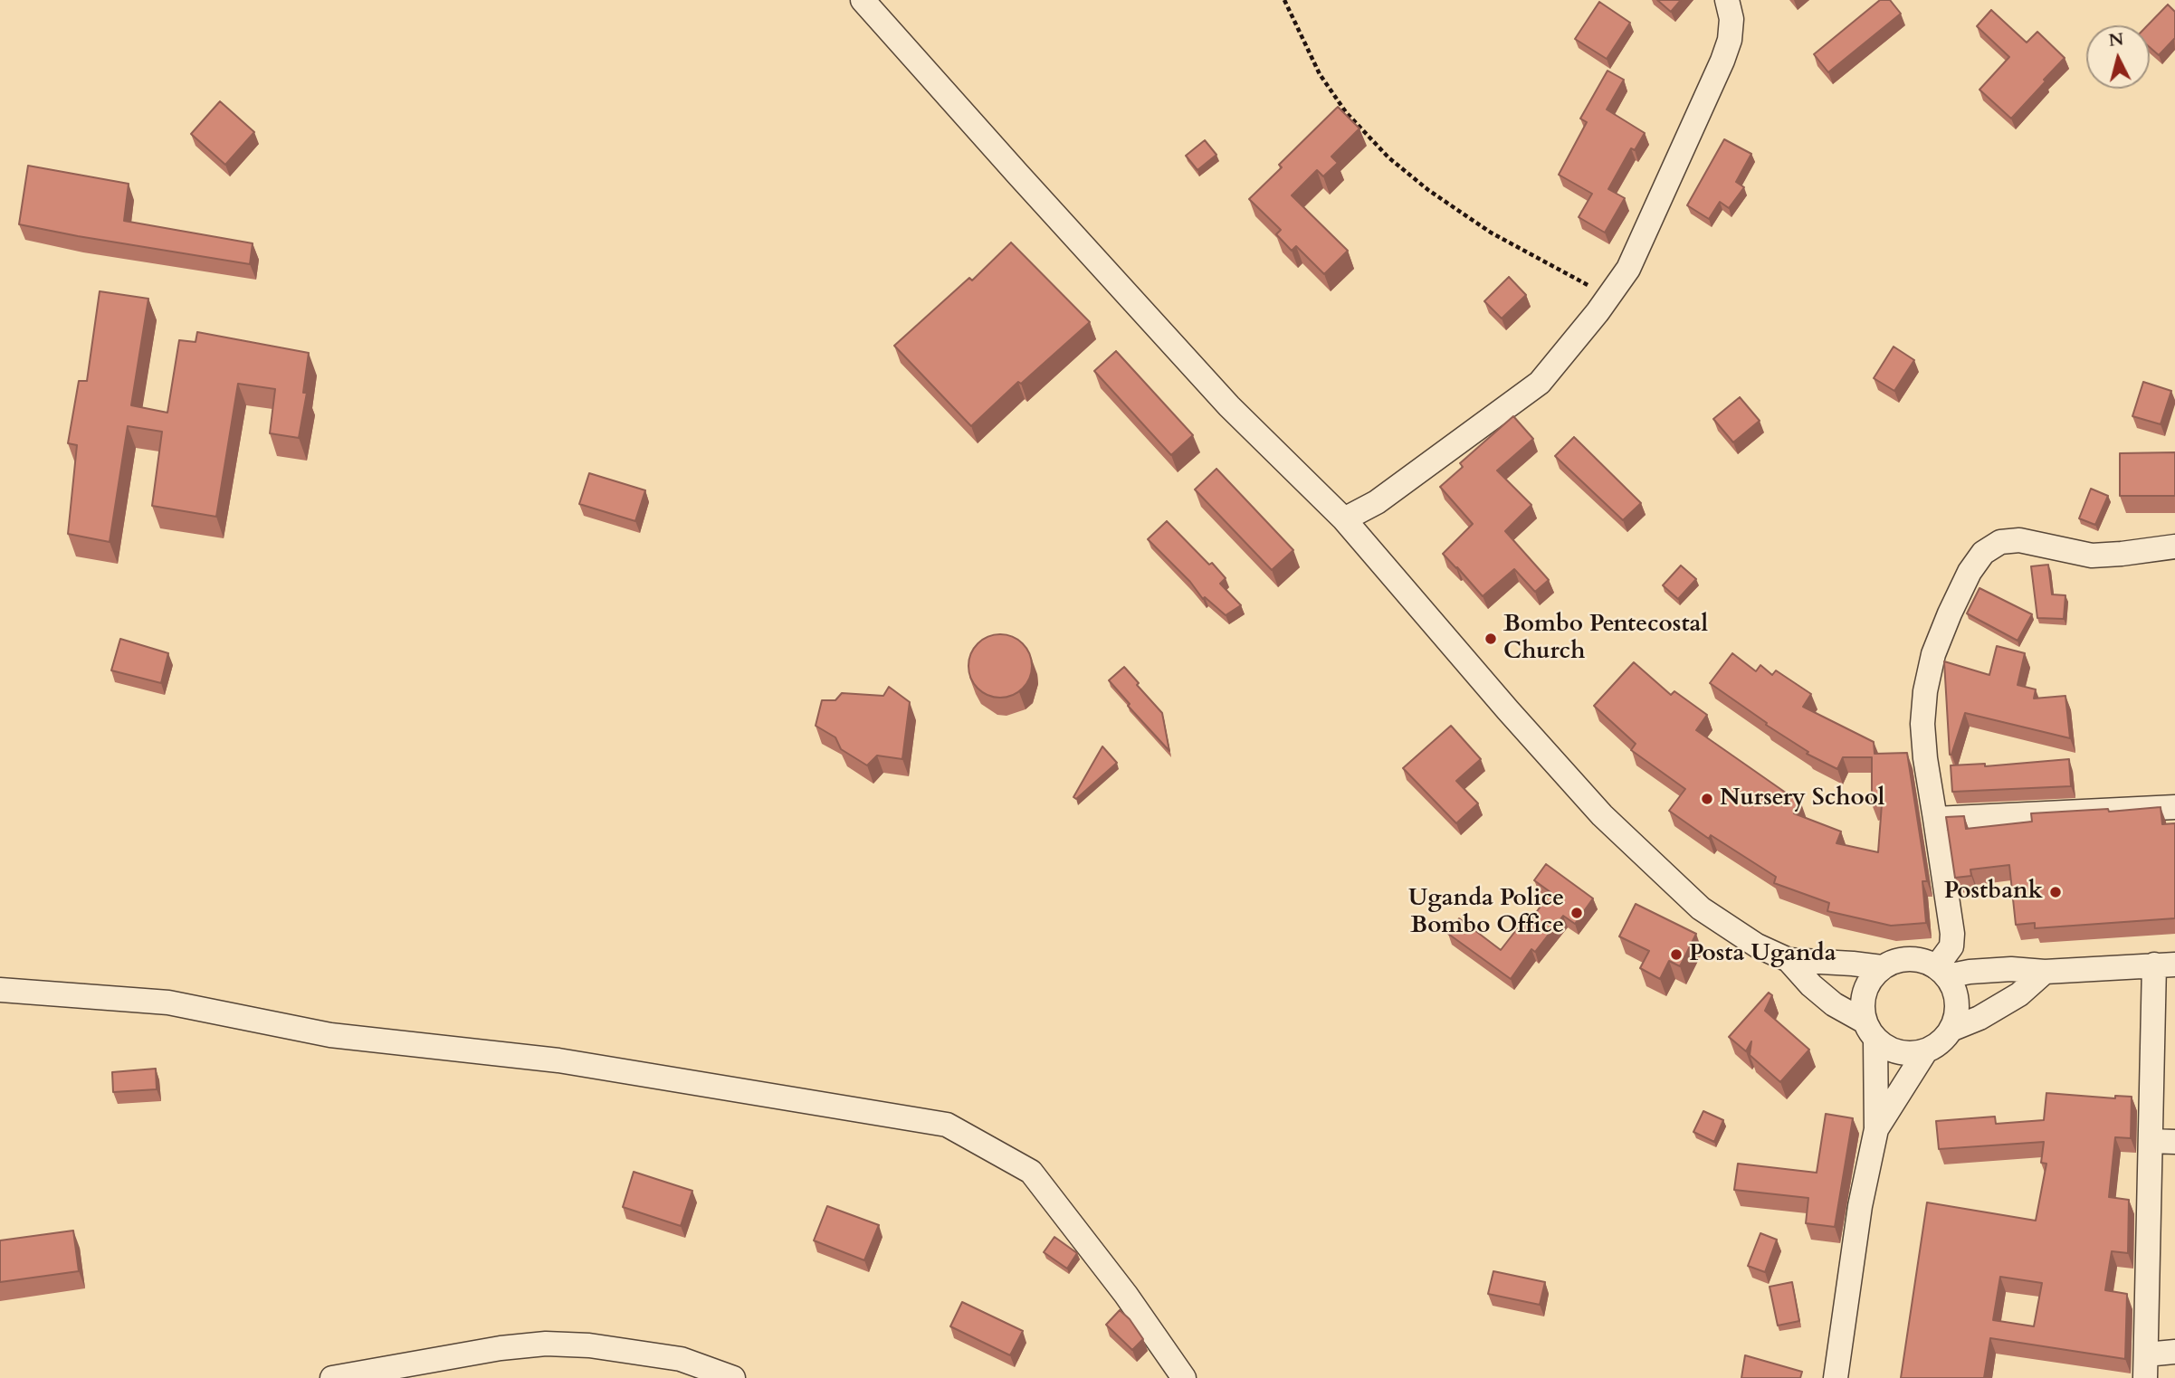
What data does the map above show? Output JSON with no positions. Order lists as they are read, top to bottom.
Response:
{
  "places": [
    "Bombo Pentecostal Church",
    "Nursery School",
    "Postbank",
    "Uganda Police Bombo Office",
    "Posta Uganda"
  ],
  "north": "top"
}
